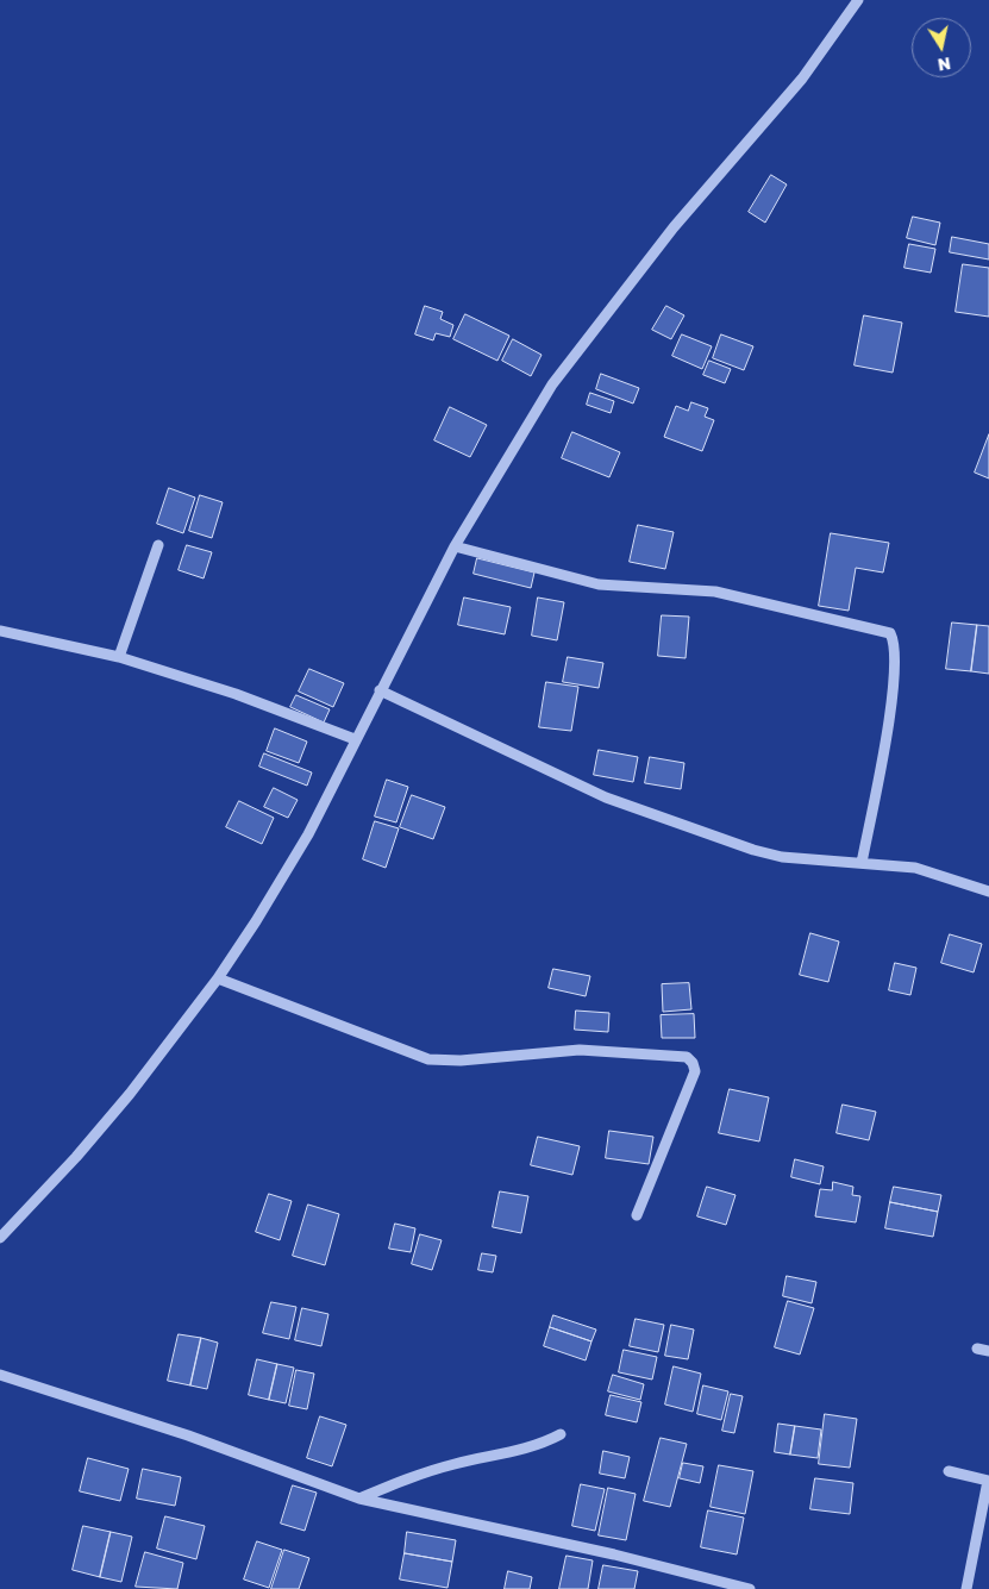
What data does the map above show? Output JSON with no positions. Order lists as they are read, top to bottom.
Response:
{
  "north": "bottom"
}
